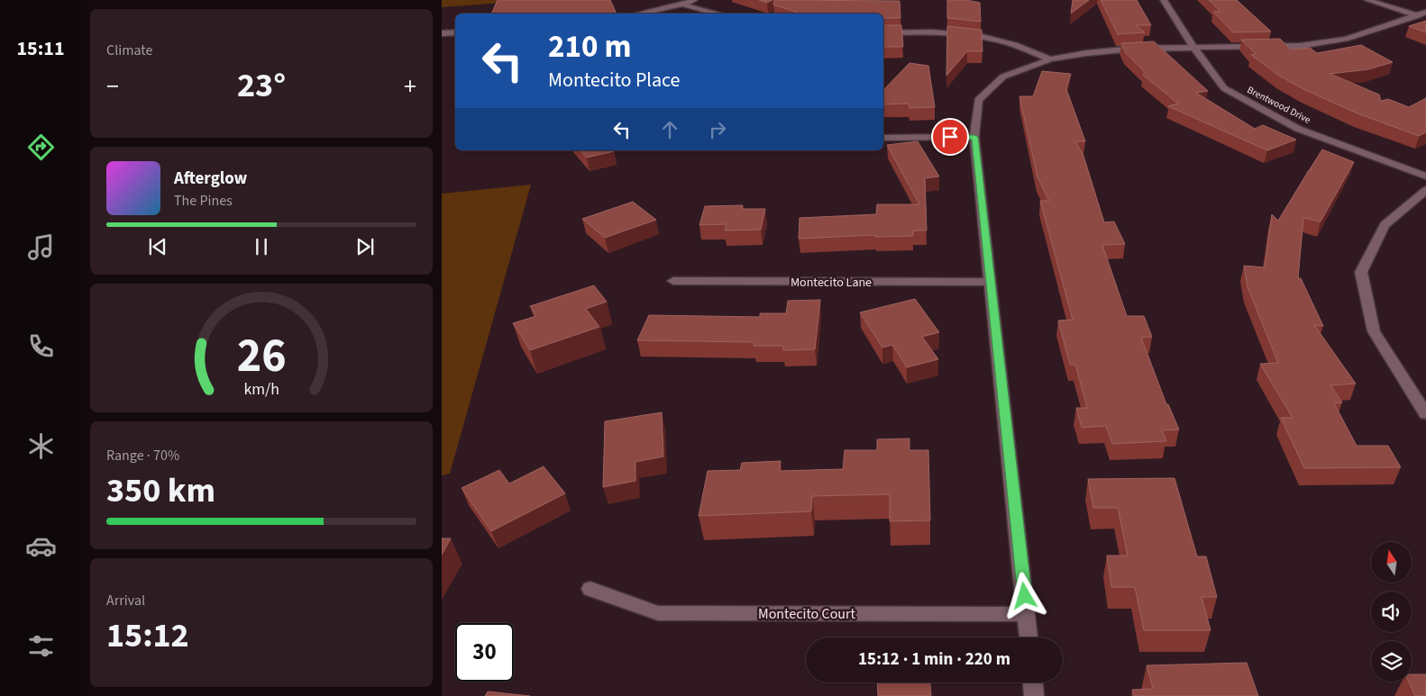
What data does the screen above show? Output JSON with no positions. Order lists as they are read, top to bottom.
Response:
{
  "streets": {
    "street": ["Brentwood Drive", "Montecito Lane", "Montecito Court"]
  },
  "north": "top",
  "page": {
    "tabs": "15:11",
    "tile": [
      "Climate",
      ["Range · 70%", "350 km"],
      ["Arrival", "15:12"]
    ],
    "turn": ["210 m", "Montecito Place"],
    "heat": ["−", "23°", "+"],
    "song": ["Afterglow", "The Pines"],
    "limit": "30",
    "trip": "15:12 · 1 min · 220 m",
    "gauge": ["26", "km/h"]
  }
}
